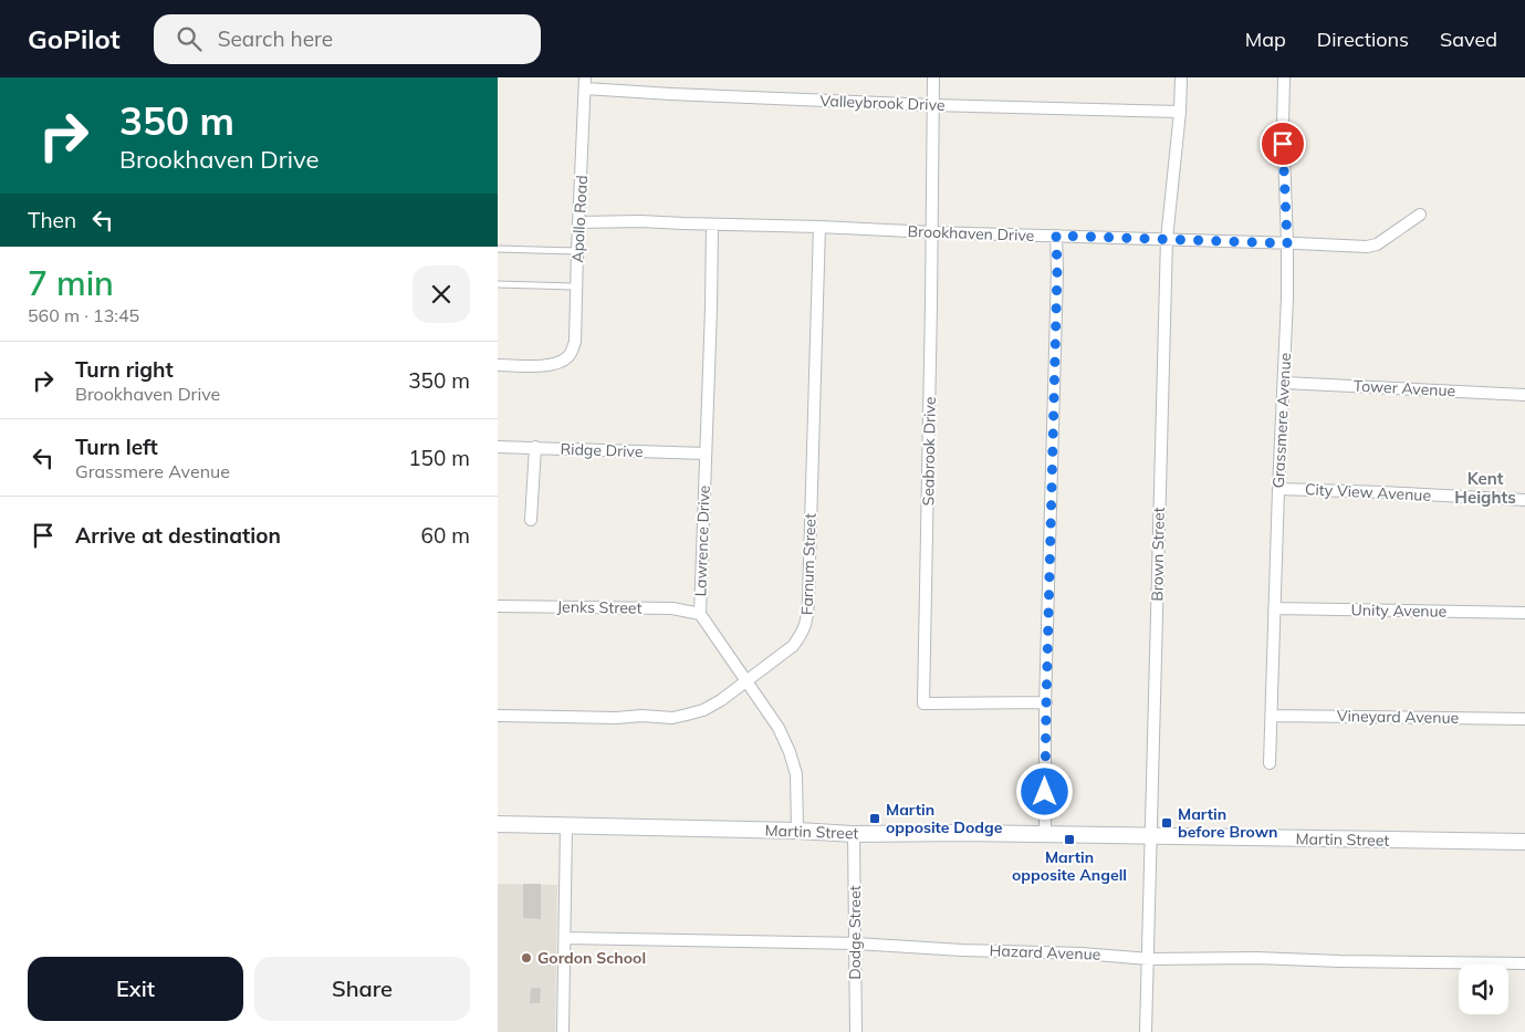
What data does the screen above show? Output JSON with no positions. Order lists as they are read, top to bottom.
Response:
{
  "streets": {
    "street": [
      "Valleybrook Drive",
      "Apollo Road",
      "Brookhaven Drive",
      "Tower Avenue",
      "Grassmere Avenue",
      "Ridge Drive",
      "Seabrook Drive",
      "City View Avenue",
      "Lawrence Drive",
      "Brown Street",
      "Farnum Street",
      "Jenks Street",
      "Unity Avenue",
      "Vineyard Avenue",
      "Martin Street",
      "Dodge Street",
      "Hazard Avenue"
    ]
  },
  "crossings": [
    ["Valleybrook Drive", "Apollo Road"],
    ["Valleybrook Drive", "Seabrook Drive"],
    ["Valleybrook Drive", "Brown Street"],
    ["Apollo Road", "Brookhaven Drive"],
    ["Brookhaven Drive", "Grassmere Avenue"],
    ["Brookhaven Drive", "Seabrook Drive"],
    ["Brookhaven Drive", "Lawrence Drive"],
    ["Brookhaven Drive", "Brown Street"],
    ["Brookhaven Drive", "Farnum Street"],
    ["Tower Avenue", "Grassmere Avenue"],
    ["Grassmere Avenue", "City View Avenue"],
    ["Grassmere Avenue", "Unity Avenue"],
    ["Grassmere Avenue", "Vineyard Avenue"],
    ["Ridge Drive", "Lawrence Drive"],
    ["Lawrence Drive", "Farnum Street"],
    ["Lawrence Drive", "Jenks Street"],
    ["Lawrence Drive", "Martin Street"],
    ["Brown Street", "Martin Street"],
    ["Brown Street", "Hazard Avenue"],
    ["Martin Street", "Dodge Street"],
    ["Dodge Street", "Hazard Avenue"]
  ],
  "districts": ["Kent Heights"],
  "places": {
    "transit": ["Martin opposite Dodge", "Martin before Brown", "Martin opposite Angell"],
    "other": ["Gordon School"]
  },
  "page": {
    "header": "GoPilot",
    "search": "Search here",
    "nav": ["Map", "Directions", "Saved"],
    "turn": ["350 m", "Brookhaven Drive"],
    "then": "Then",
    "heading": ["7 min", "560 m · 13:45"],
    "list": [
      {
        "name": "Turn right",
        "note": "Brookhaven Drive",
        "value": "350 m"
      },
      {
        "name": "Turn left",
        "note": "Grassmere Avenue",
        "value": "150 m"
      },
      {
        "name": "Arrive at destination",
        "value": "60 m"
      }
    ],
    "buttons": ["Exit", "Share"]
  }
}
